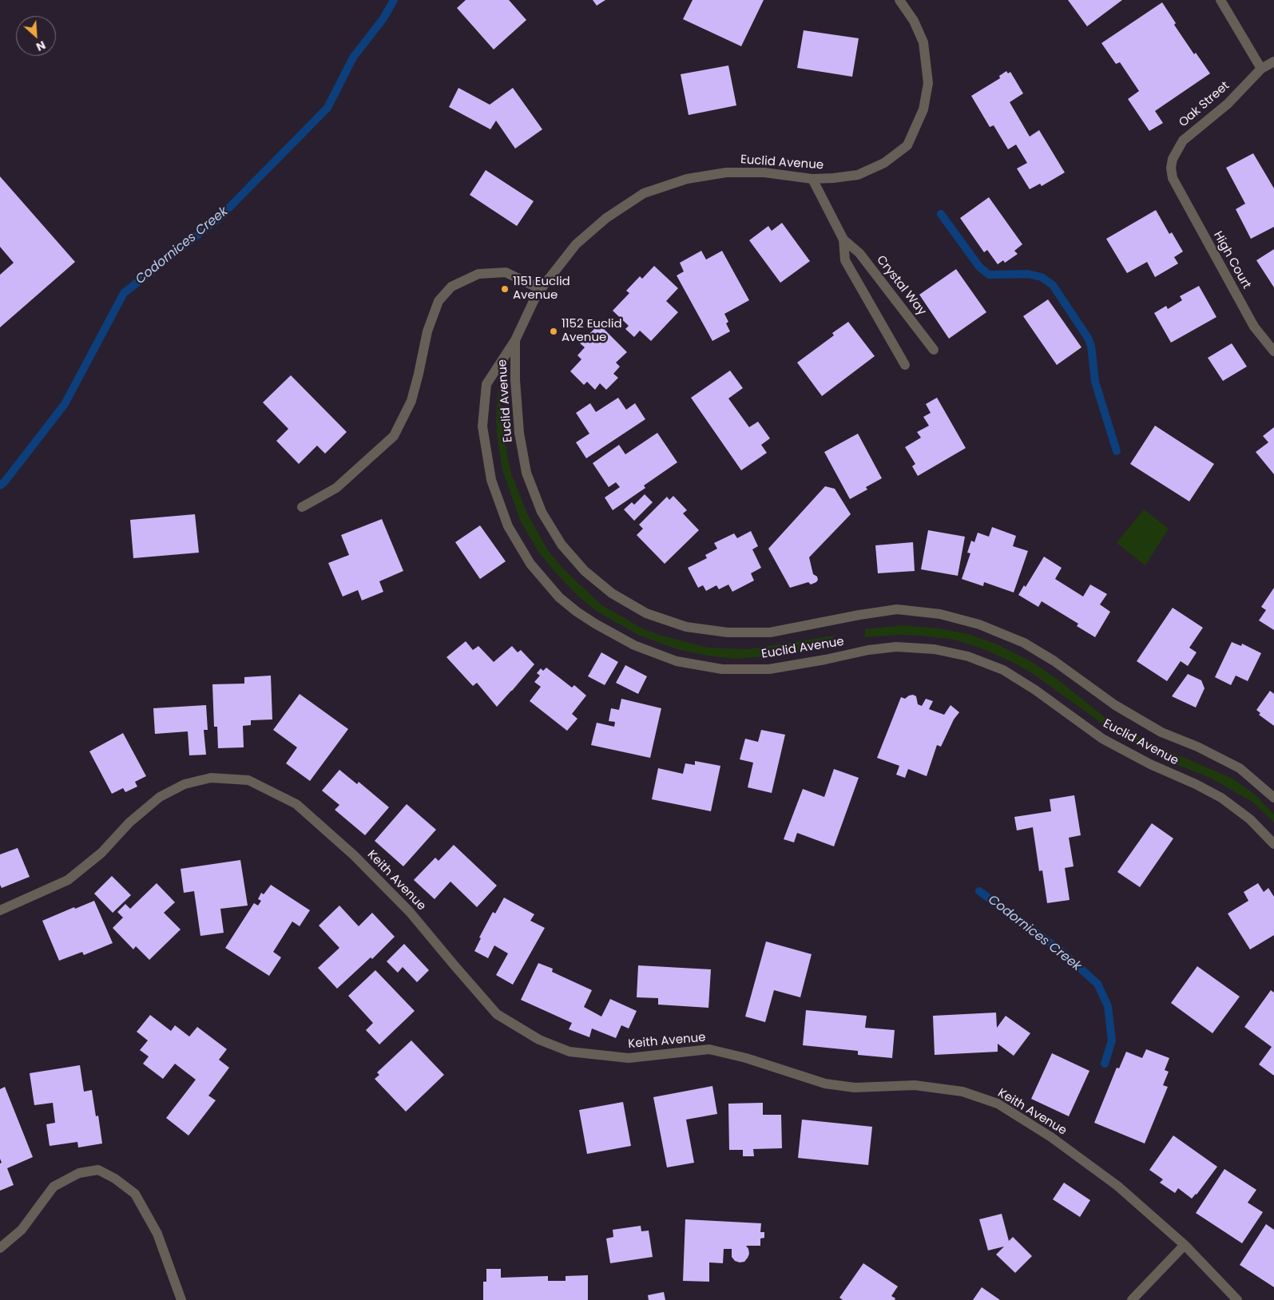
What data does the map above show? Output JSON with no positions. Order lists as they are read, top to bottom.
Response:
{
  "streets": {
    "street": [
      "Oak Street",
      "Euclid Avenue",
      "High Court",
      "Crystal Way",
      "Keith Avenue"
    ]
  },
  "crossings": [
    ["Oak Street", "High Court"],
    ["Euclid Avenue", "Crystal Way"]
  ],
  "water": ["Codornices Creek"],
  "places": ["1151 Euclid Avenue", "1152 Euclid Avenue"],
  "north": "bottom right"
}
